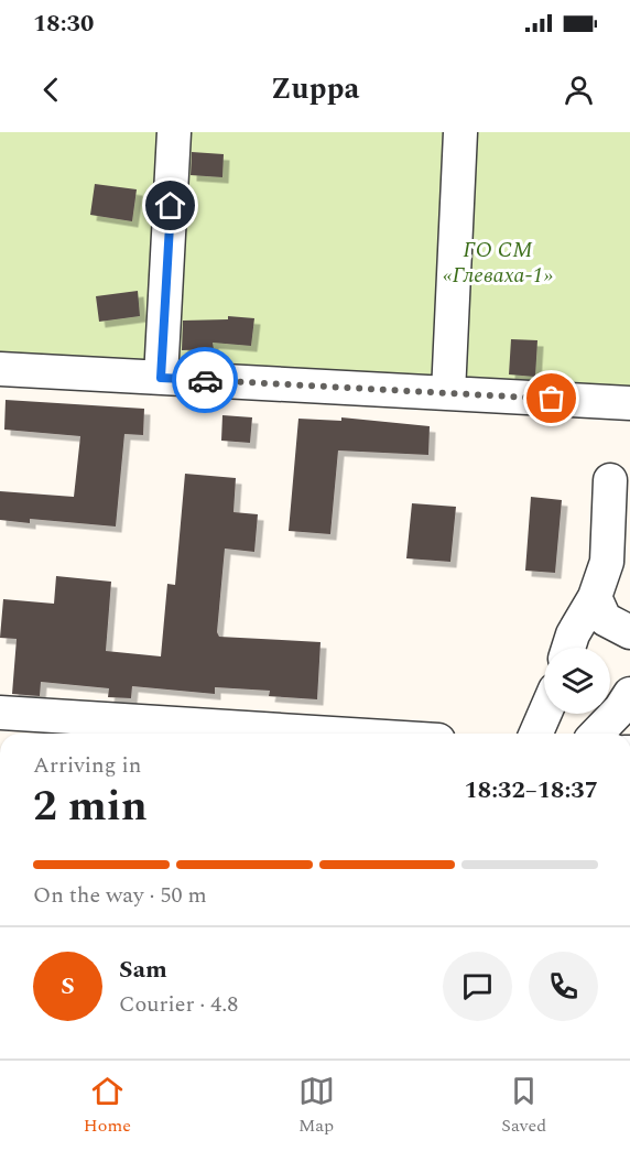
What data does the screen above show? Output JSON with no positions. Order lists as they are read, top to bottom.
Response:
{
  "parks": ["ГО СМ «Глеваха-1»"],
  "page": {
    "status": "18:30",
    "header": "Zuppa",
    "heading": ["2 min", "Arriving in", "18:32–18:37"],
    "panel": ["Sam", "Courier · 4.8"],
    "bar": "On the way · 50 m",
    "round": "S",
    "tabs": ["Home", "Map", "Saved"]
  }
}
